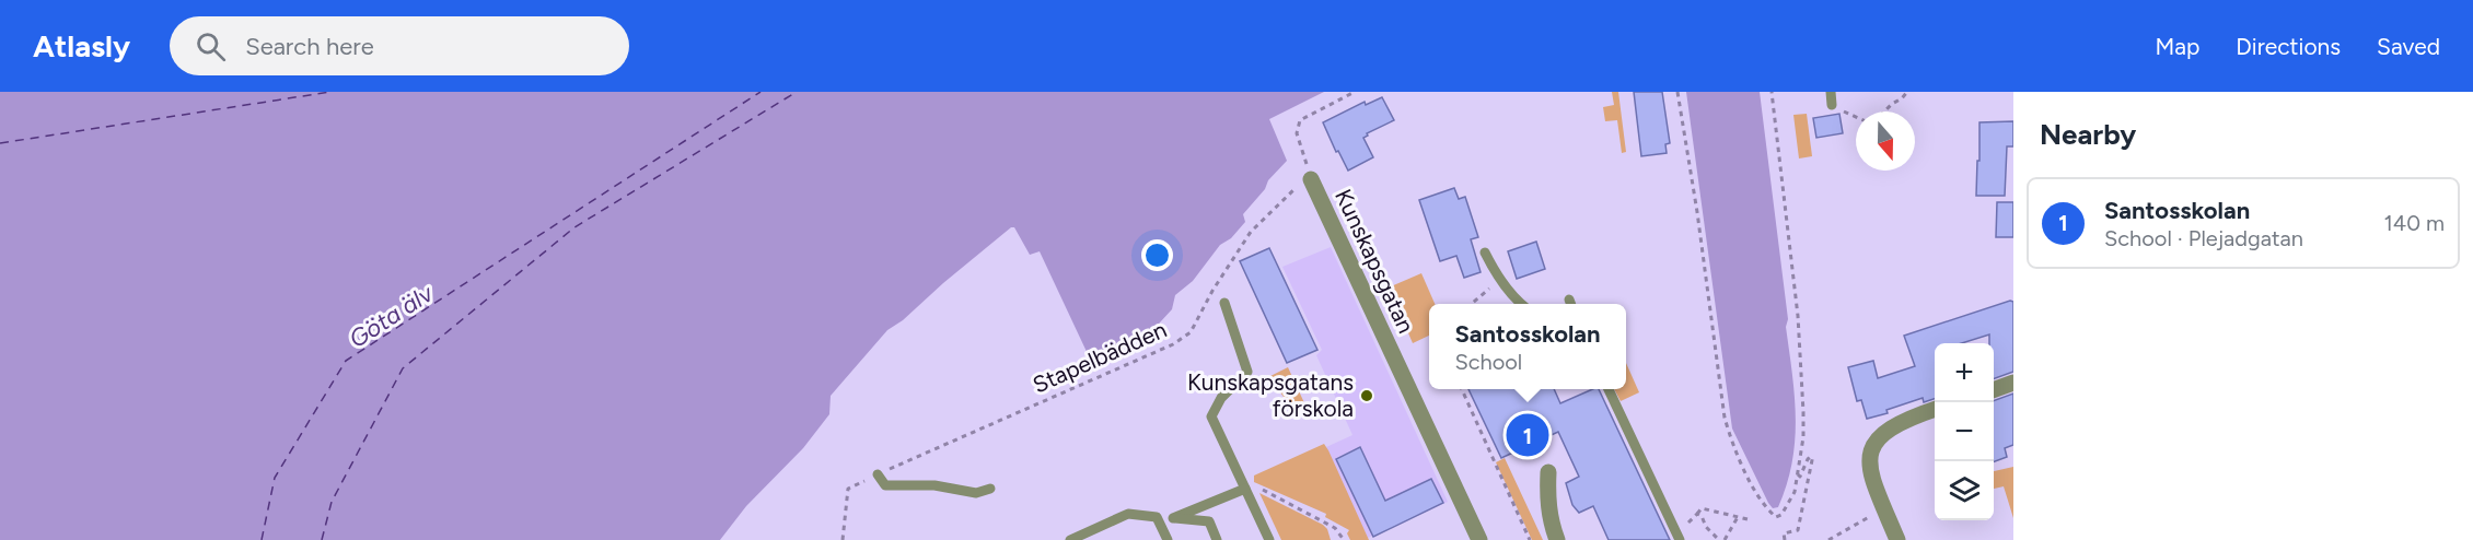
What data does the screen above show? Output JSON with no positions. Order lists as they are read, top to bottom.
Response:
{
  "streets": {
    "street": ["Kunskapsgatan"],
    "path": ["Stapelbädden"]
  },
  "crossings": [
    ["Kunskapsgatan", "Stapelbädden"]
  ],
  "water": ["Göta älv"],
  "places": ["Kunskapsgatans förskola"],
  "north": "bottom",
  "page": {
    "header": "Atlasly",
    "search": "Search here",
    "nav": ["Map", "Directions", "Saved"],
    "heading": "Nearby",
    "list": [
      {
        "mark": "1",
        "name": "Santosskolan",
        "note": "School · Plejadgatan",
        "value": "140 m"
      }
    ],
    "popup": ["Santosskolan", "School"],
    "map_buttons": ["+", "−"],
    "pins": "1"
  }
}
